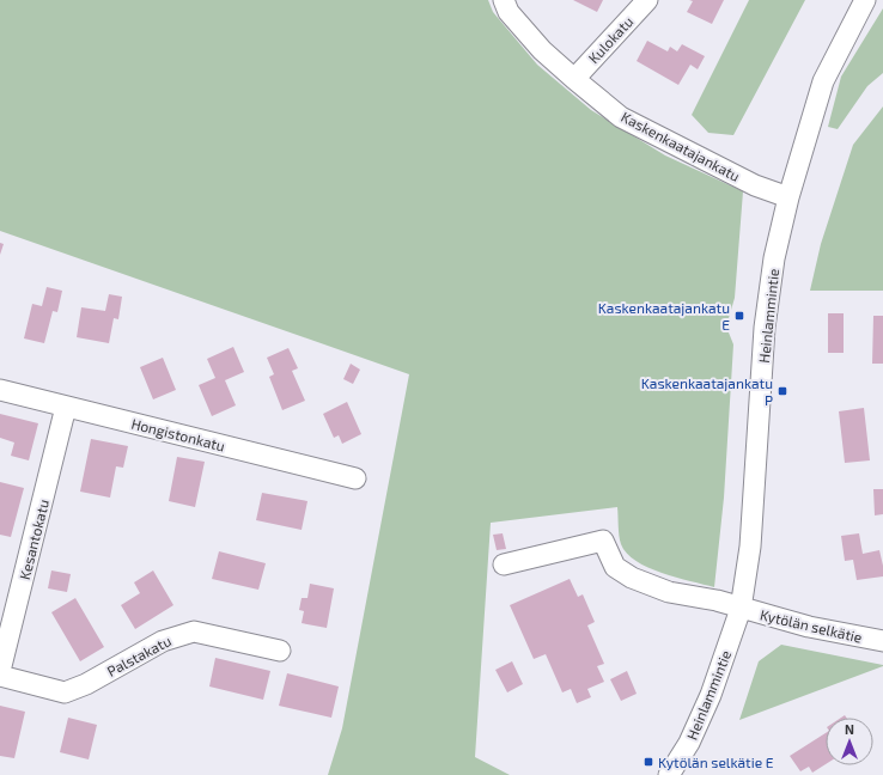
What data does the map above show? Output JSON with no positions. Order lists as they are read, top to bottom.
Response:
{
  "streets": {
    "street": [
      "Kulokatu",
      "Kaskenkaatajankatu",
      "Heinlammintie",
      "Hongistonkatu",
      "Kesantokatu",
      "Kytölän selkätie",
      "Palstakatu"
    ]
  },
  "crossings": [
    ["Kulokatu", "Kaskenkaatajankatu"],
    ["Kaskenkaatajankatu", "Heinlammintie"],
    ["Heinlammintie", "Kytölän selkätie"],
    ["Hongistonkatu", "Kesantokatu"]
  ],
  "places": {
    "transit": ["Kaskenkaatajankatu E", "Kaskenkaatajankatu P", "Kytölän selkätie E"]
  },
  "north": "top"
}
